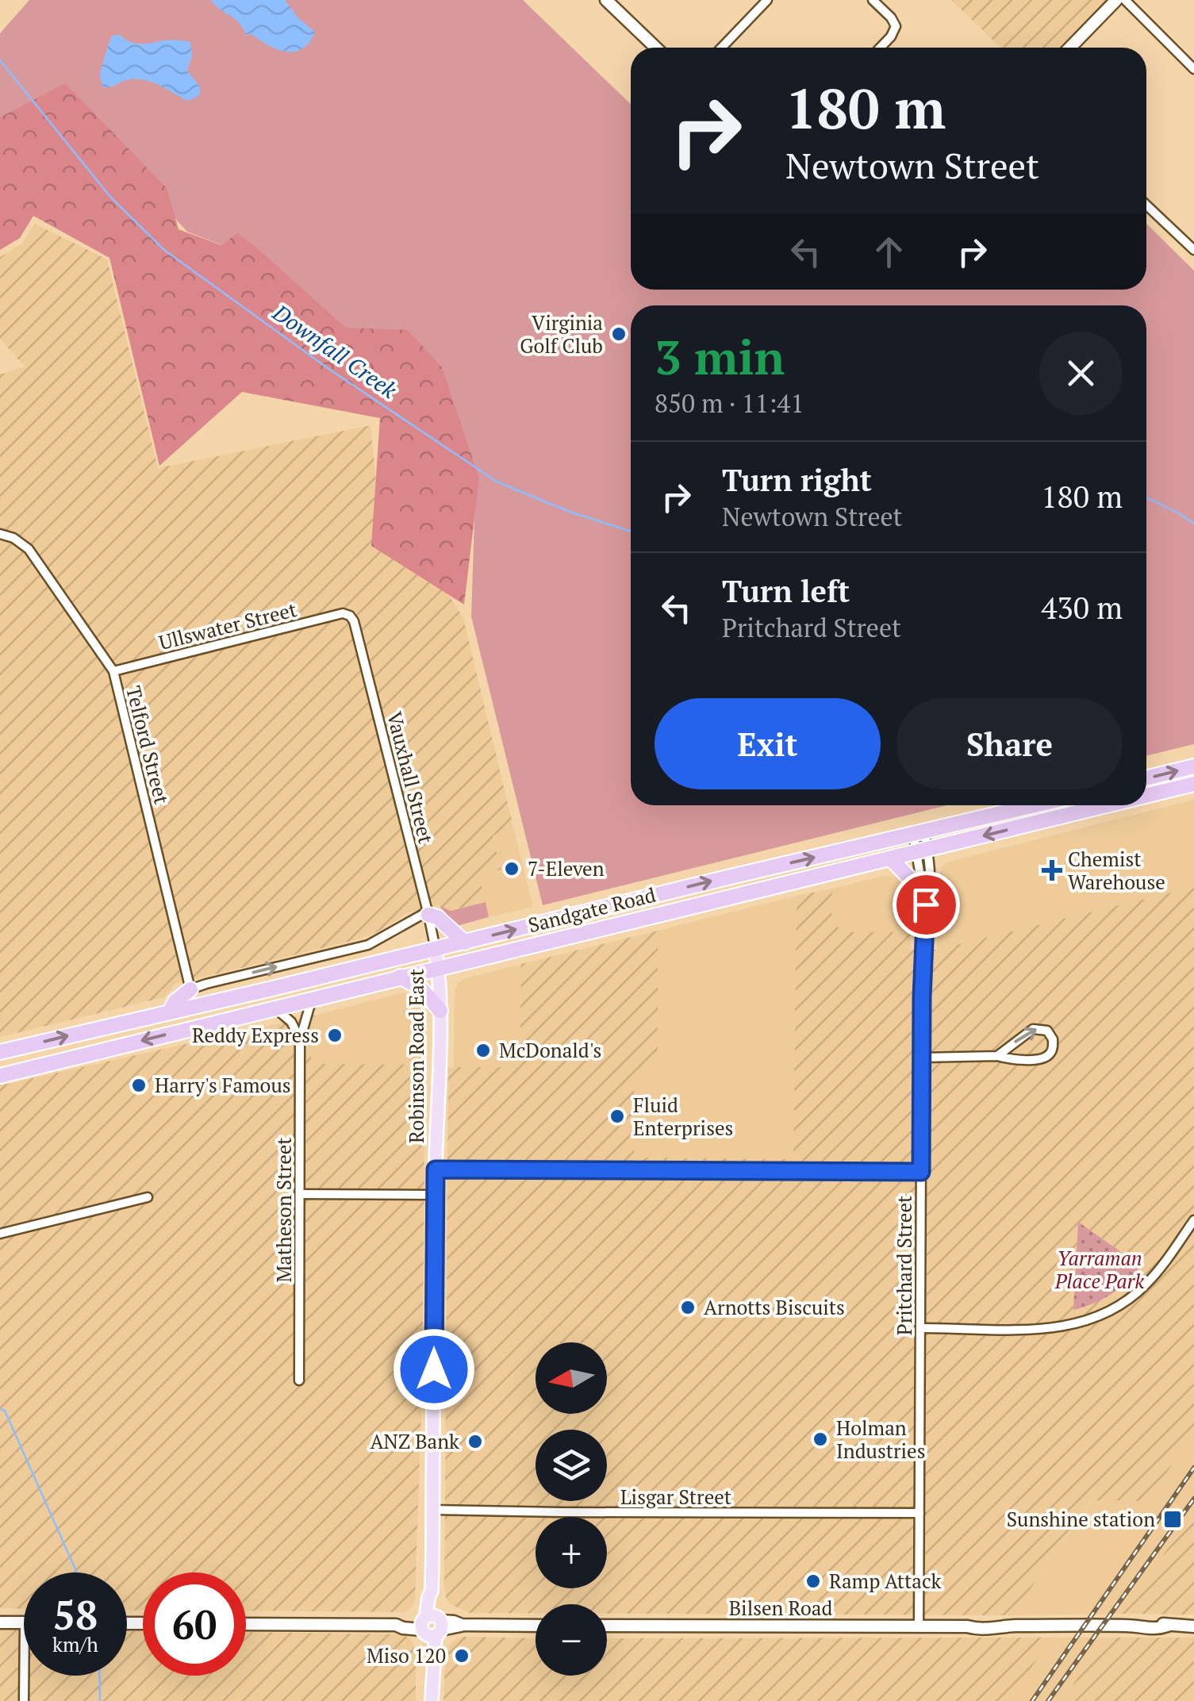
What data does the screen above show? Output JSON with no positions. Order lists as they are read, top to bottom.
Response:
{
  "streets": {
    "highway": ["Sandgate Road"],
    "main road": ["Robinson Road East"],
    "street": [
      "Ullswater Street",
      "Telford Street",
      "Vauxhall Street",
      "Matheson Street",
      "Pritchard Street",
      "Lisgar Street",
      "Bilsen Road"
    ]
  },
  "crossings": [
    ["Ullswater Street", "Telford Street"],
    ["Ullswater Street", "Vauxhall Street"],
    ["Vauxhall Street", "Sandgate Road"],
    ["Vauxhall Street", "Robinson Road East"],
    ["Sandgate Road", "Robinson Road East"],
    ["Sandgate Road", "Matheson Street"],
    ["Sandgate Road", "Pritchard Street"],
    ["Robinson Road East", "Lisgar Street"],
    ["Pritchard Street", "Lisgar Street"],
    ["Pritchard Street", "Bilsen Road"]
  ],
  "water": ["Downfall Creek"],
  "parks": ["Yarraman Place Park"],
  "places": {
    "other": [
      "Virginia Golf Club",
      "7-Eleven",
      "Reddy Express",
      "McDonald's",
      "Harry's Famous",
      "Fluid Enterprises",
      "Arnotts Biscuits",
      "Holman Industries",
      "ANZ Bank",
      "Ramp Attack",
      "Miso 120"
    ],
    "health": ["Chemist Warehouse"],
    "transit": ["Sunshine station"]
  },
  "north": "left",
  "page": {
    "turn": ["180 m", "Newtown Street"],
    "heading": ["3 min", "850 m · 11:41"],
    "list": [
      {
        "name": "Turn right",
        "note": "Newtown Street",
        "value": "180 m"
      },
      {
        "name": "Turn left",
        "note": "Pritchard Street",
        "value": "430 m"
      }
    ],
    "buttons": ["Exit", "Share"],
    "map_buttons": ["+", "−"],
    "speed": "58 km/h",
    "limit": "60"
  }
}
